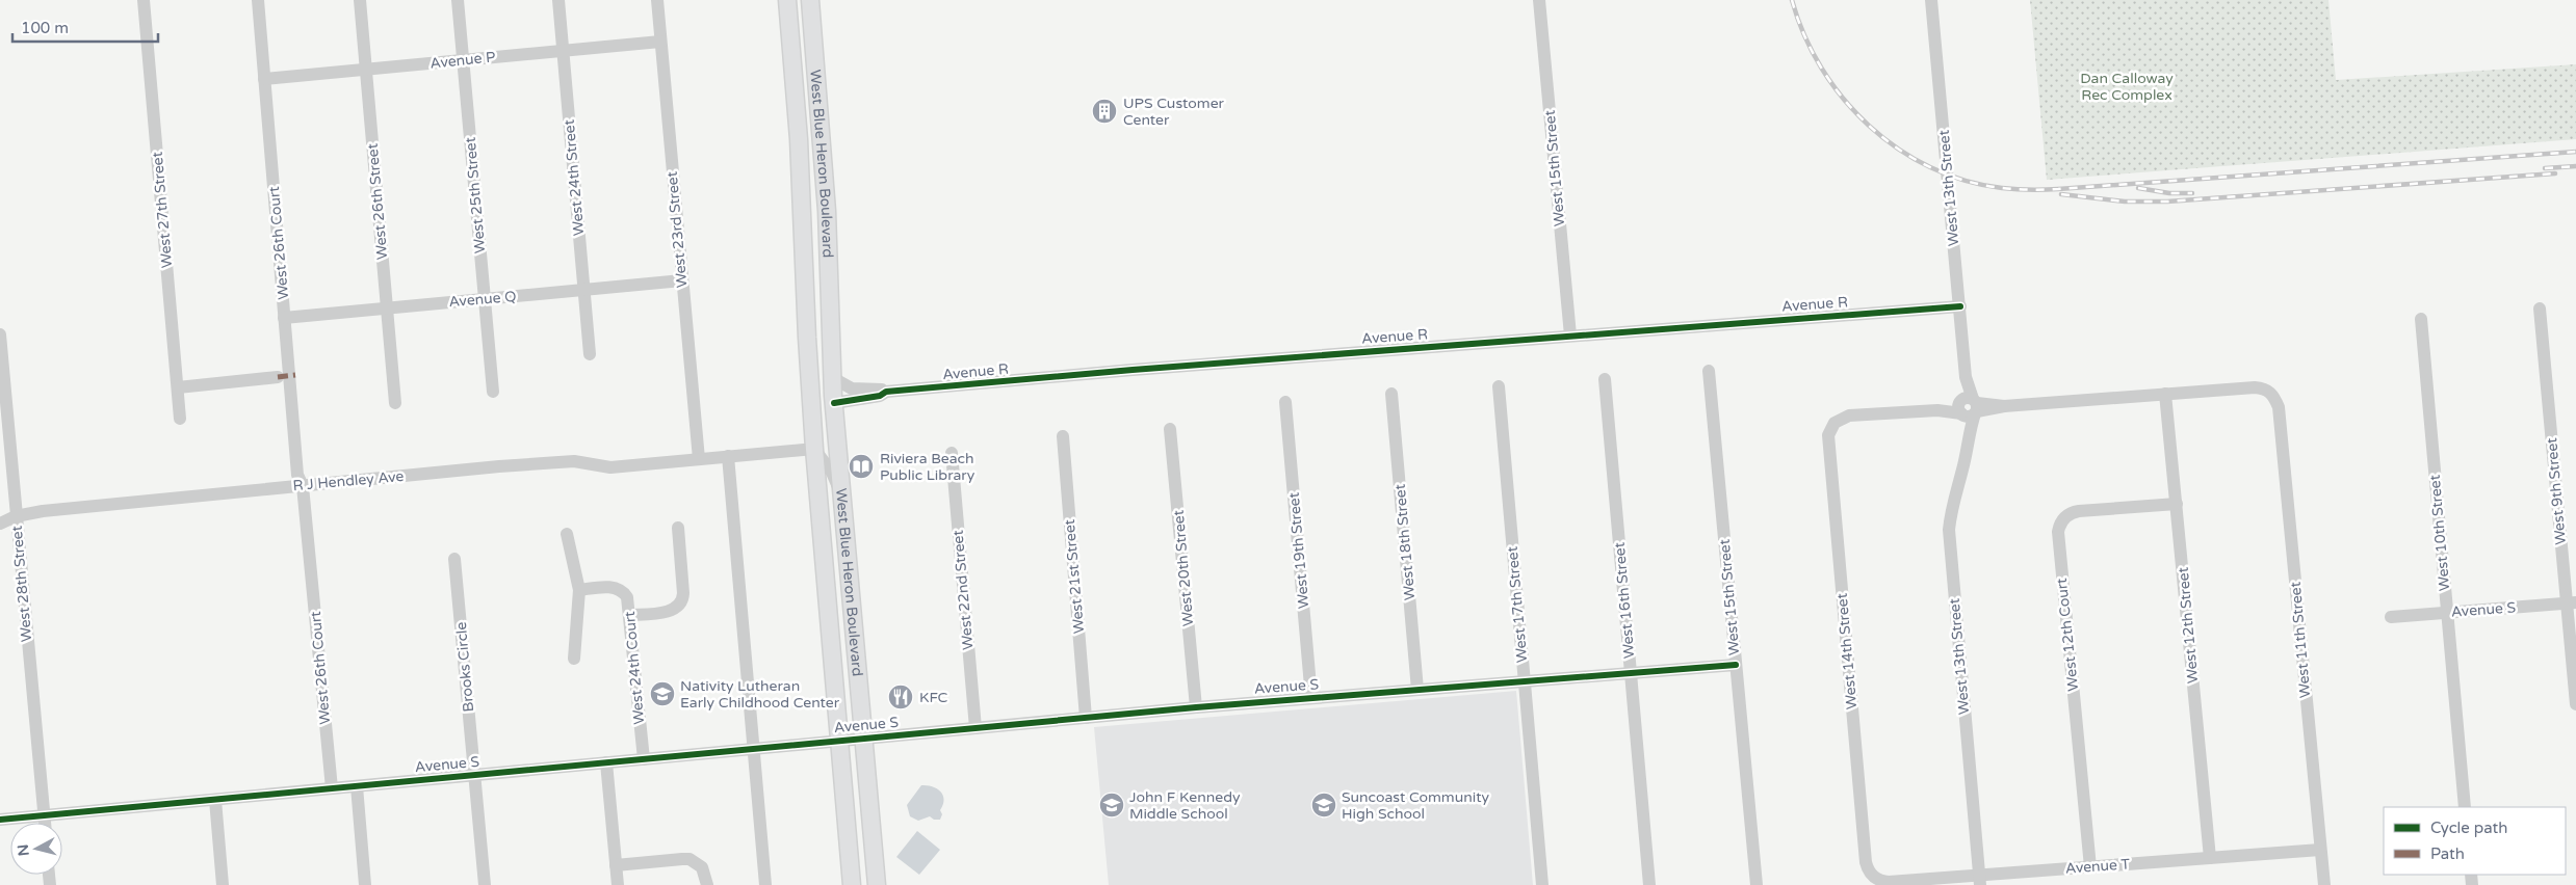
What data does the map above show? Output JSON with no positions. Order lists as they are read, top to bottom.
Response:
{
  "streets": {
    "main road": ["West Blue Heron Boulevard"],
    "street": [
      "Avenue P",
      "West 15th Street",
      "West 24th Street",
      "West 13th Street",
      "West 25th Street",
      "West 26th Street",
      "West 27th Street",
      "West 23rd Street",
      "West 26th Court",
      "Avenue Q",
      "Avenue R",
      "R J Hendley Ave",
      "West 9th Street",
      "West 10th Street",
      "West 18th Street",
      "West 19th Street",
      "West 20th Street",
      "West 21st Street",
      "West 28th Street",
      "West 22nd Street",
      "West 16th Street",
      "West 17th Street",
      "Avenue S",
      "West 12th Street",
      "West 12th Court",
      "West 11th Street",
      "West 14th Street",
      "Brooks Circle",
      "West 24th Court",
      "Avenue T"
    ]
  },
  "crossings": [
    ["Avenue P", "West 24th Street"],
    ["Avenue P", "West 25th Street"],
    ["Avenue P", "West 26th Street"],
    ["Avenue P", "West 23rd Street"],
    ["Avenue P", "West 26th Court"],
    ["West Blue Heron Boulevard", "Avenue R"],
    ["West Blue Heron Boulevard", "Avenue S"],
    ["West 15th Street", "Avenue R"],
    ["West 15th Street", "Avenue S"],
    ["West 24th Street", "Avenue Q"],
    ["West 13th Street", "Avenue R"],
    ["West 13th Street", "West 14th Street"],
    ["West 13th Street", "Avenue T"],
    ["West 25th Street", "Avenue Q"],
    ["West 26th Street", "Avenue Q"],
    ["West 23rd Street", "Avenue Q"],
    ["West 23rd Street", "R J Hendley Ave"],
    ["West 26th Court", "Avenue Q"],
    ["West 26th Court", "R J Hendley Ave"],
    ["West 26th Court", "Avenue S"],
    ["R J Hendley Ave", "West 28th Street"],
    ["West 9th Street", "Avenue S"],
    ["West 10th Street", "Avenue S"],
    ["West 18th Street", "Avenue S"],
    ["West 19th Street", "Avenue S"],
    ["West 20th Street", "Avenue S"],
    ["West 21st Street", "Avenue S"],
    ["West 28th Street", "Avenue S"],
    ["West 22nd Street", "Avenue S"],
    ["West 16th Street", "Avenue S"],
    ["West 17th Street", "Avenue S"],
    ["Avenue S", "Brooks Circle"],
    ["Avenue S", "West 24th Court"],
    ["West 12th Street", "West 12th Court"],
    ["West 12th Street", "West 11th Street"],
    ["West 12th Street", "Avenue T"],
    ["West 12th Court", "Avenue T"],
    ["West 11th Street", "Avenue T"],
    ["West 14th Street", "Avenue T"]
  ],
  "parks": ["Dan Calloway Rec Complex"],
  "places": {
    "building": ["UPS Customer Center"],
    "library": ["Riviera Beach Public Library"],
    "school or university": ["Nativity Lutheran Early Childhood Center", "John F Kennedy Middle School", "Suncoast Community High School"],
    "restaurant": ["KFC"]
  },
  "legend": ["Cycle path", "Path"],
  "scale_bar": "100 m",
  "north": "left"
}
